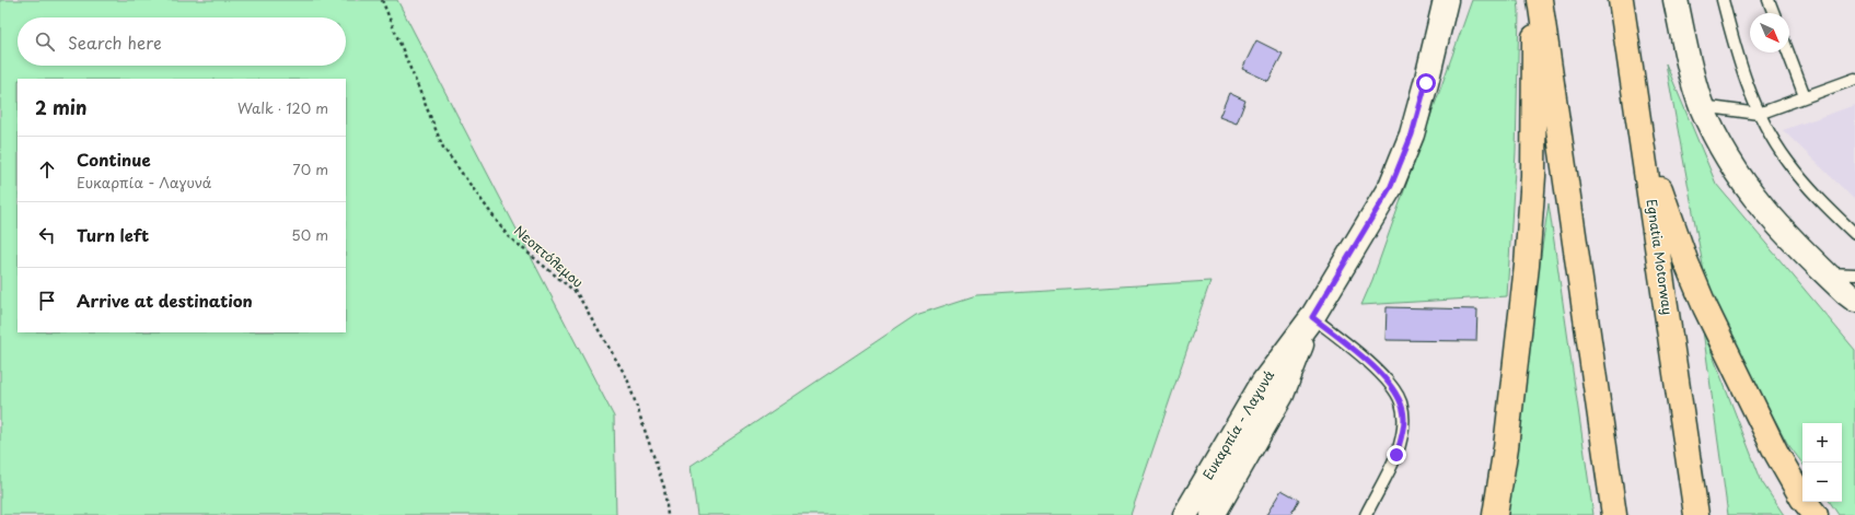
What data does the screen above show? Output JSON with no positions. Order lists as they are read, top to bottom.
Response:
{
  "streets": {
    "highway": ["Egnatia Motorway"],
    "street": ["Ευκαρπία - Λαγυνά"],
    "path": ["Νεοπτόλεμου"]
  },
  "north": "bottom right",
  "page": {
    "search": "Search here",
    "heading": ["2 min", "Walk · 120 m"],
    "list": [
      ["Continue", "Ευκαρπία - Λαγυνά", "70 m"],
      ["Turn left", "50 m"],
      "Arrive at destination"
    ],
    "map_buttons": ["+", "−"]
  }
}
